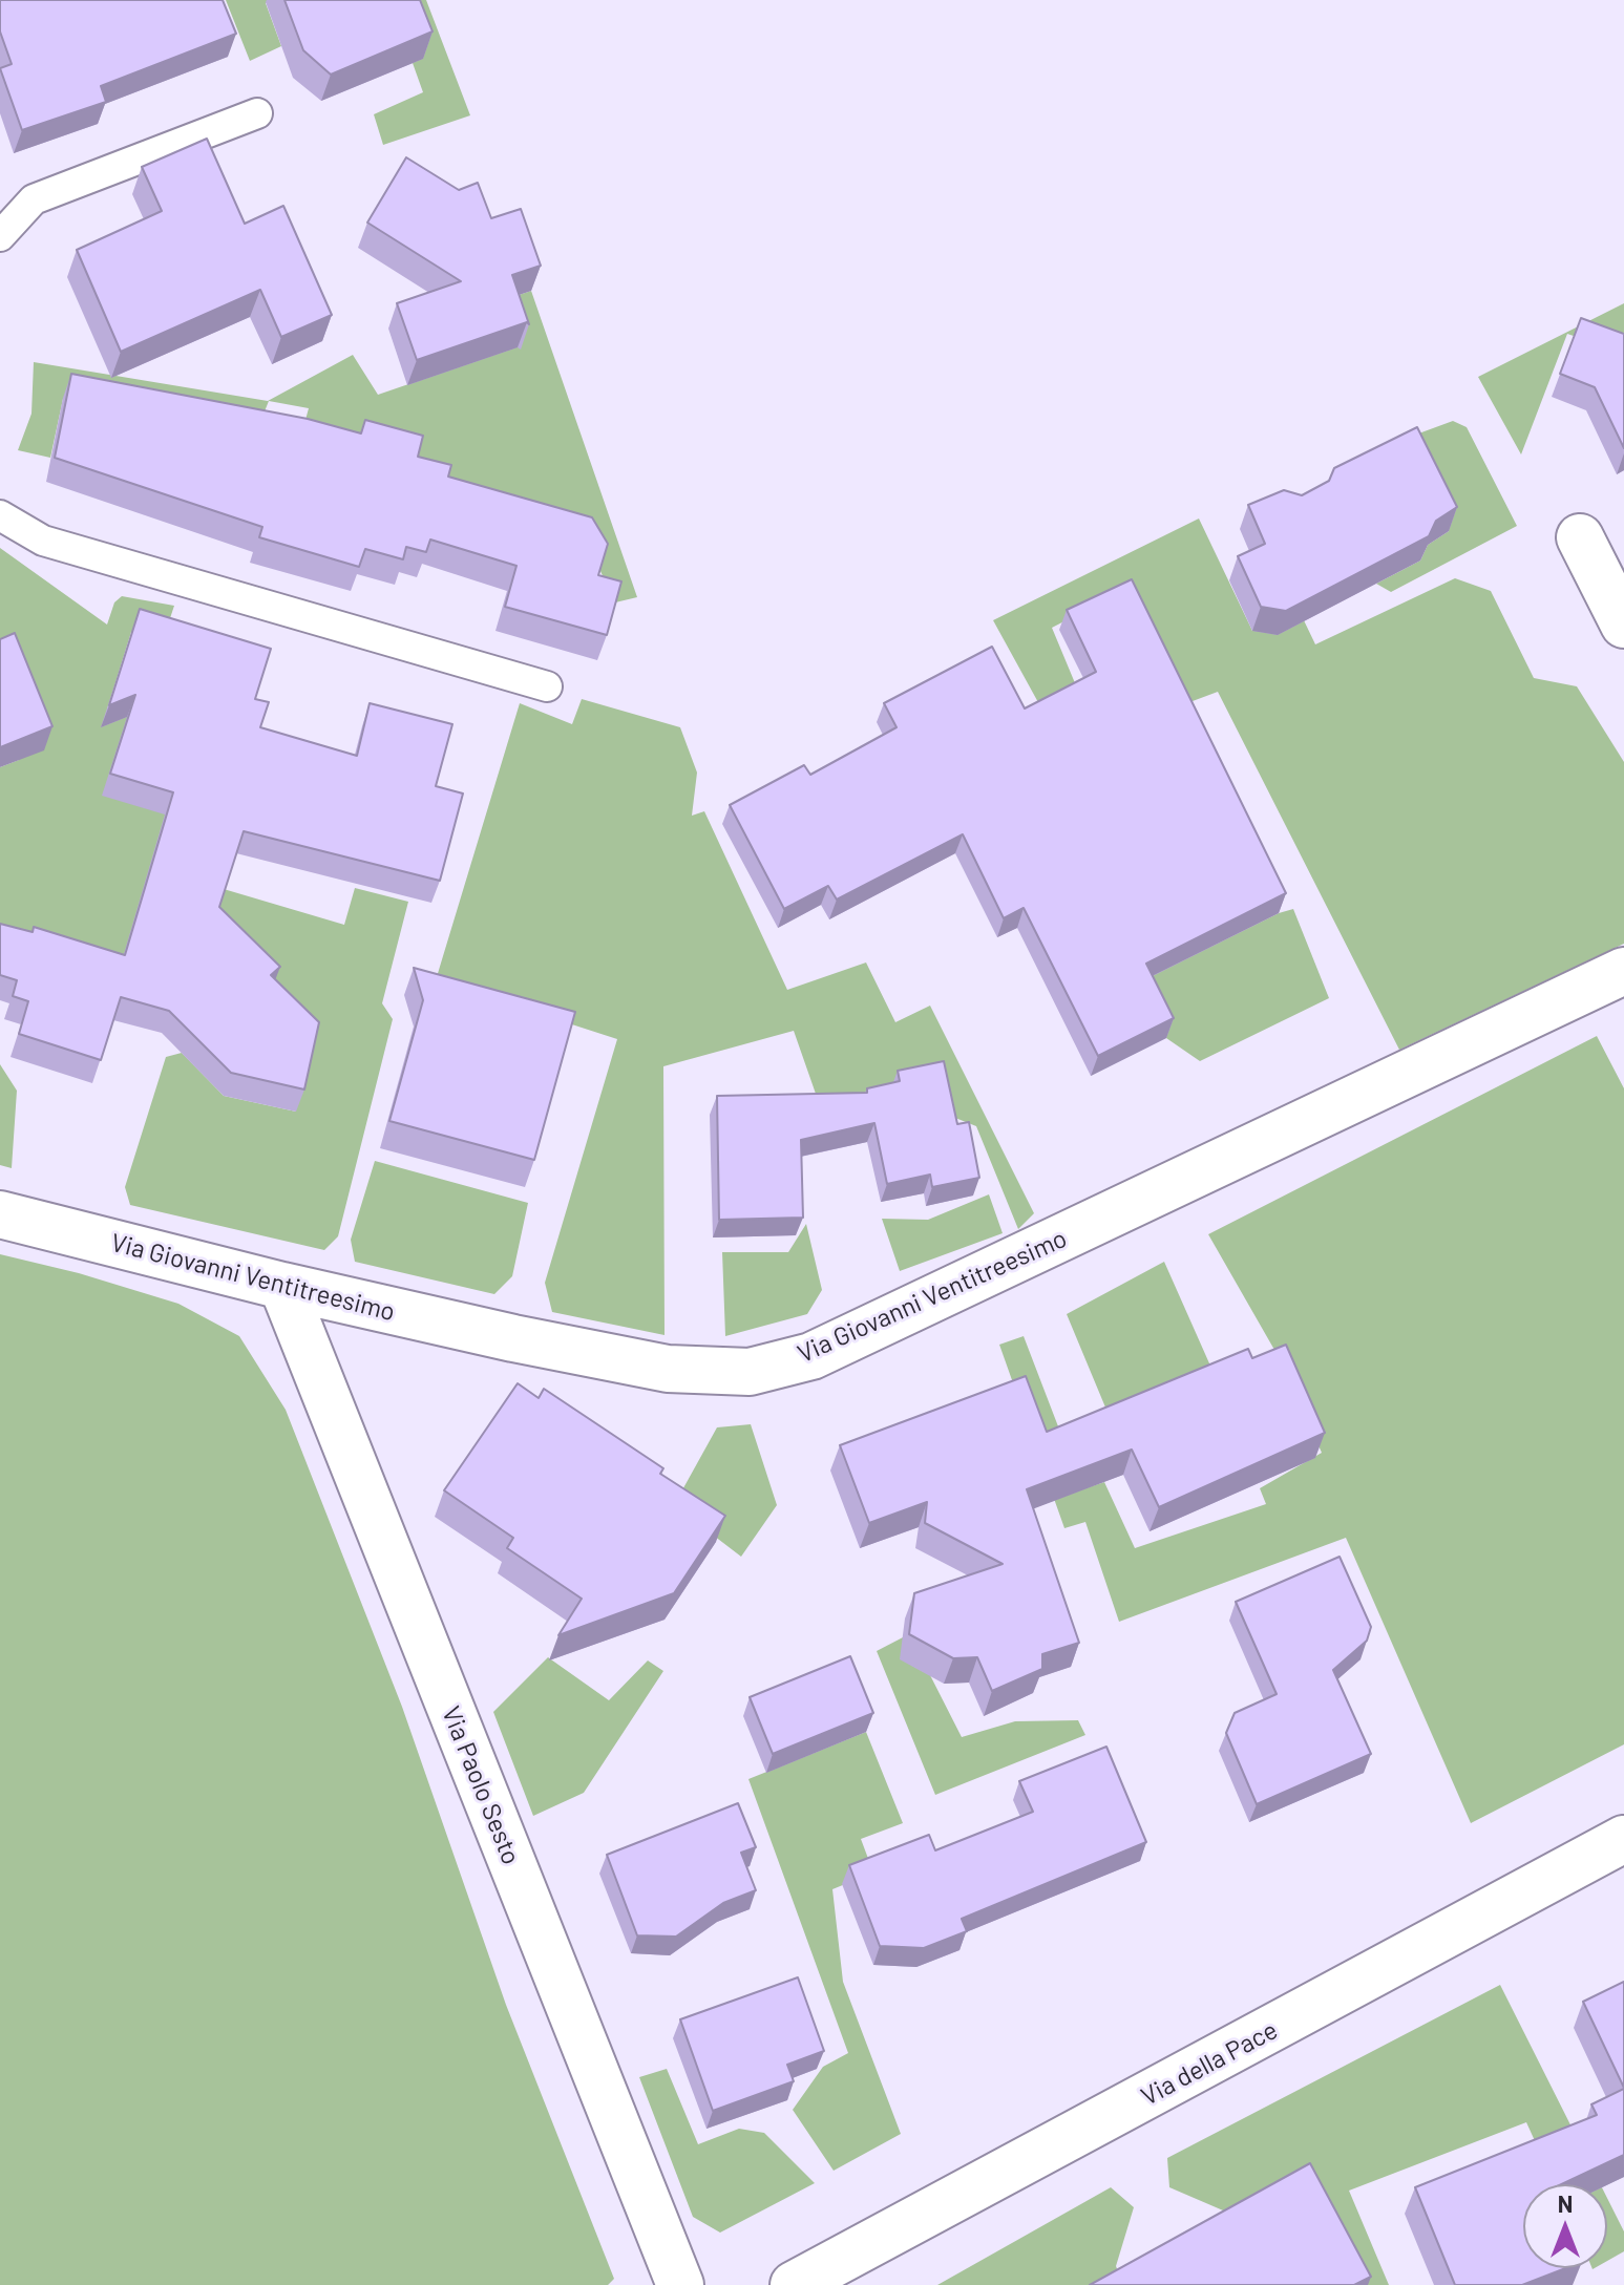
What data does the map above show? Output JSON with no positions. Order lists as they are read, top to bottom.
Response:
{
  "streets": {
    "street": ["Via Giovanni Ventitreesimo", "Via Paolo Sesto", "Via della Pace"]
  },
  "crossings": [
    ["Via Giovanni Ventitreesimo", "Via Paolo Sesto"]
  ],
  "north": "top"
}
